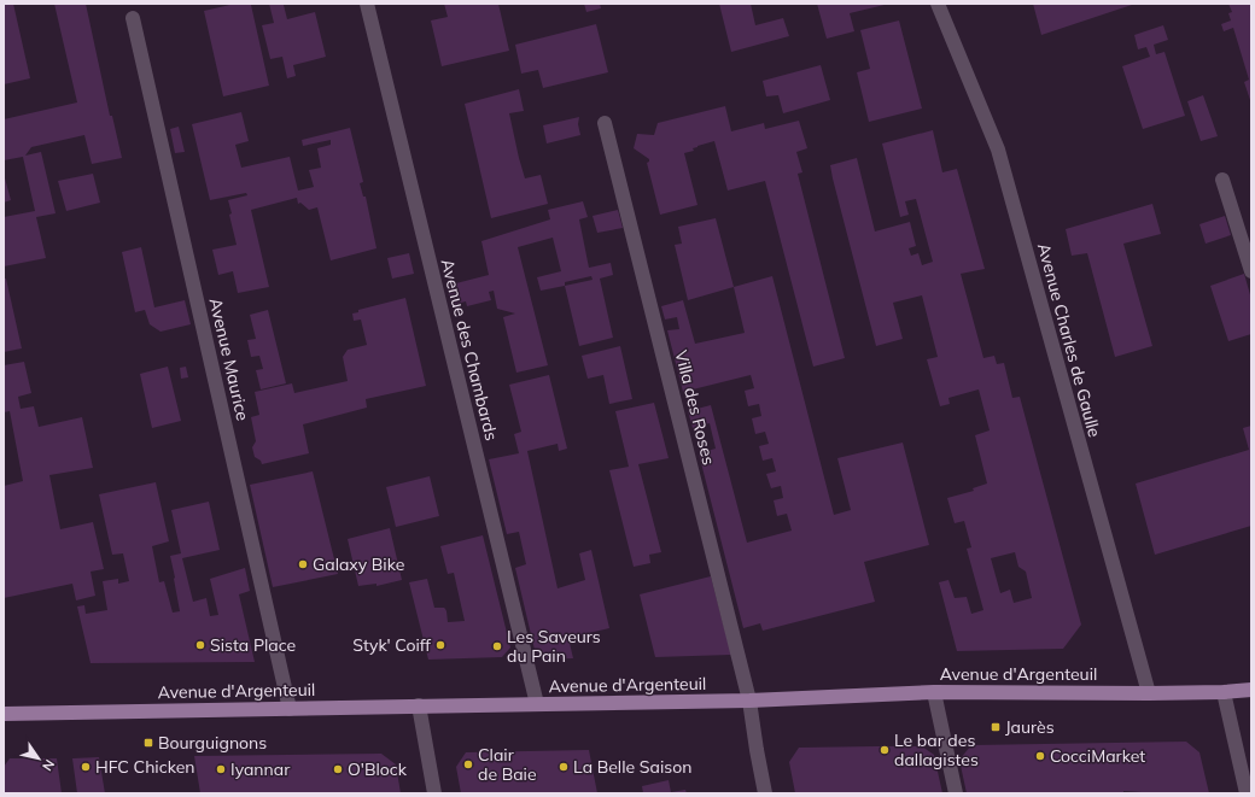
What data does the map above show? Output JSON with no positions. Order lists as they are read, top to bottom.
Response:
{
  "streets": {
    "main road": ["Avenue d'Argenteuil"],
    "street": [
      "Avenue Charles de Gaulle",
      "Avenue des Chambards",
      "Avenue Maurice",
      "Villa des Roses"
    ]
  },
  "crossings": [
    ["Avenue Charles de Gaulle", "Avenue d'Argenteuil"],
    ["Avenue des Chambards", "Avenue d'Argenteuil"],
    ["Avenue Maurice", "Avenue d'Argenteuil"],
    ["Villa des Roses", "Avenue d'Argenteuil"]
  ],
  "places": {
    "other": [
      "Galaxy Bike",
      "Sista Place",
      "Styk' Coiff",
      "Les Saveurs du Pain",
      "Le bar des dallagistes",
      "CocciMarket",
      "Clair de Baie",
      "HFC Chicken",
      "La Belle Saison",
      "Iyannar",
      "O'Block"
    ],
    "transit": ["Jaurès", "Bourguignons"]
  },
  "north": "bottom right"
}
